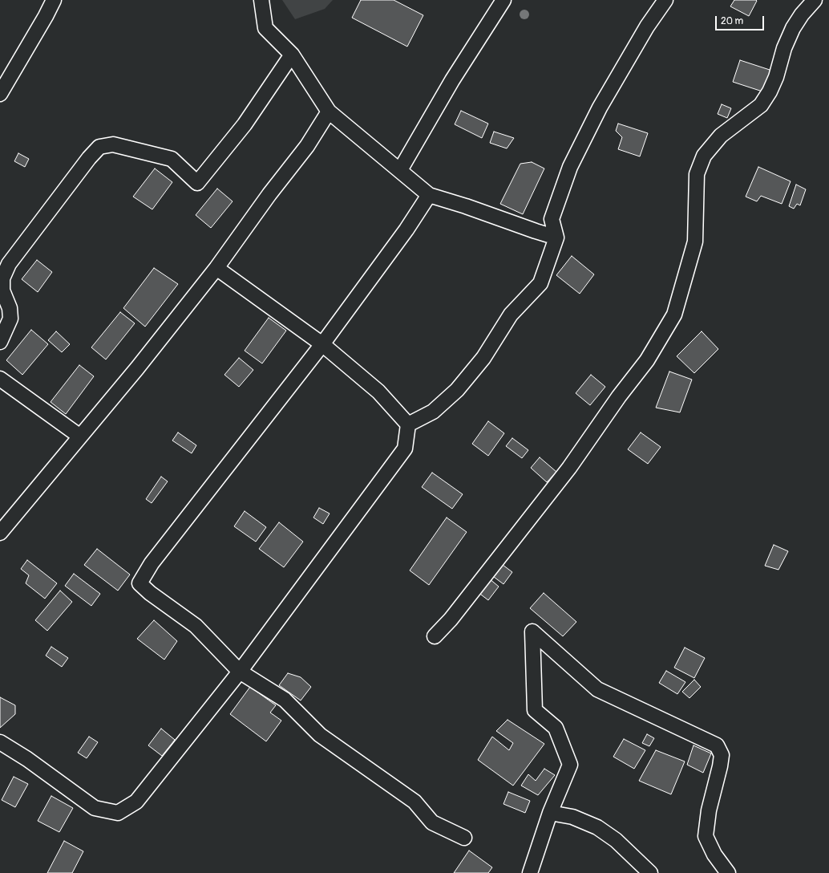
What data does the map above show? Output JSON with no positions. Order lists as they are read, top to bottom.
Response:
{
  "scale_bar": "20 m"
}
